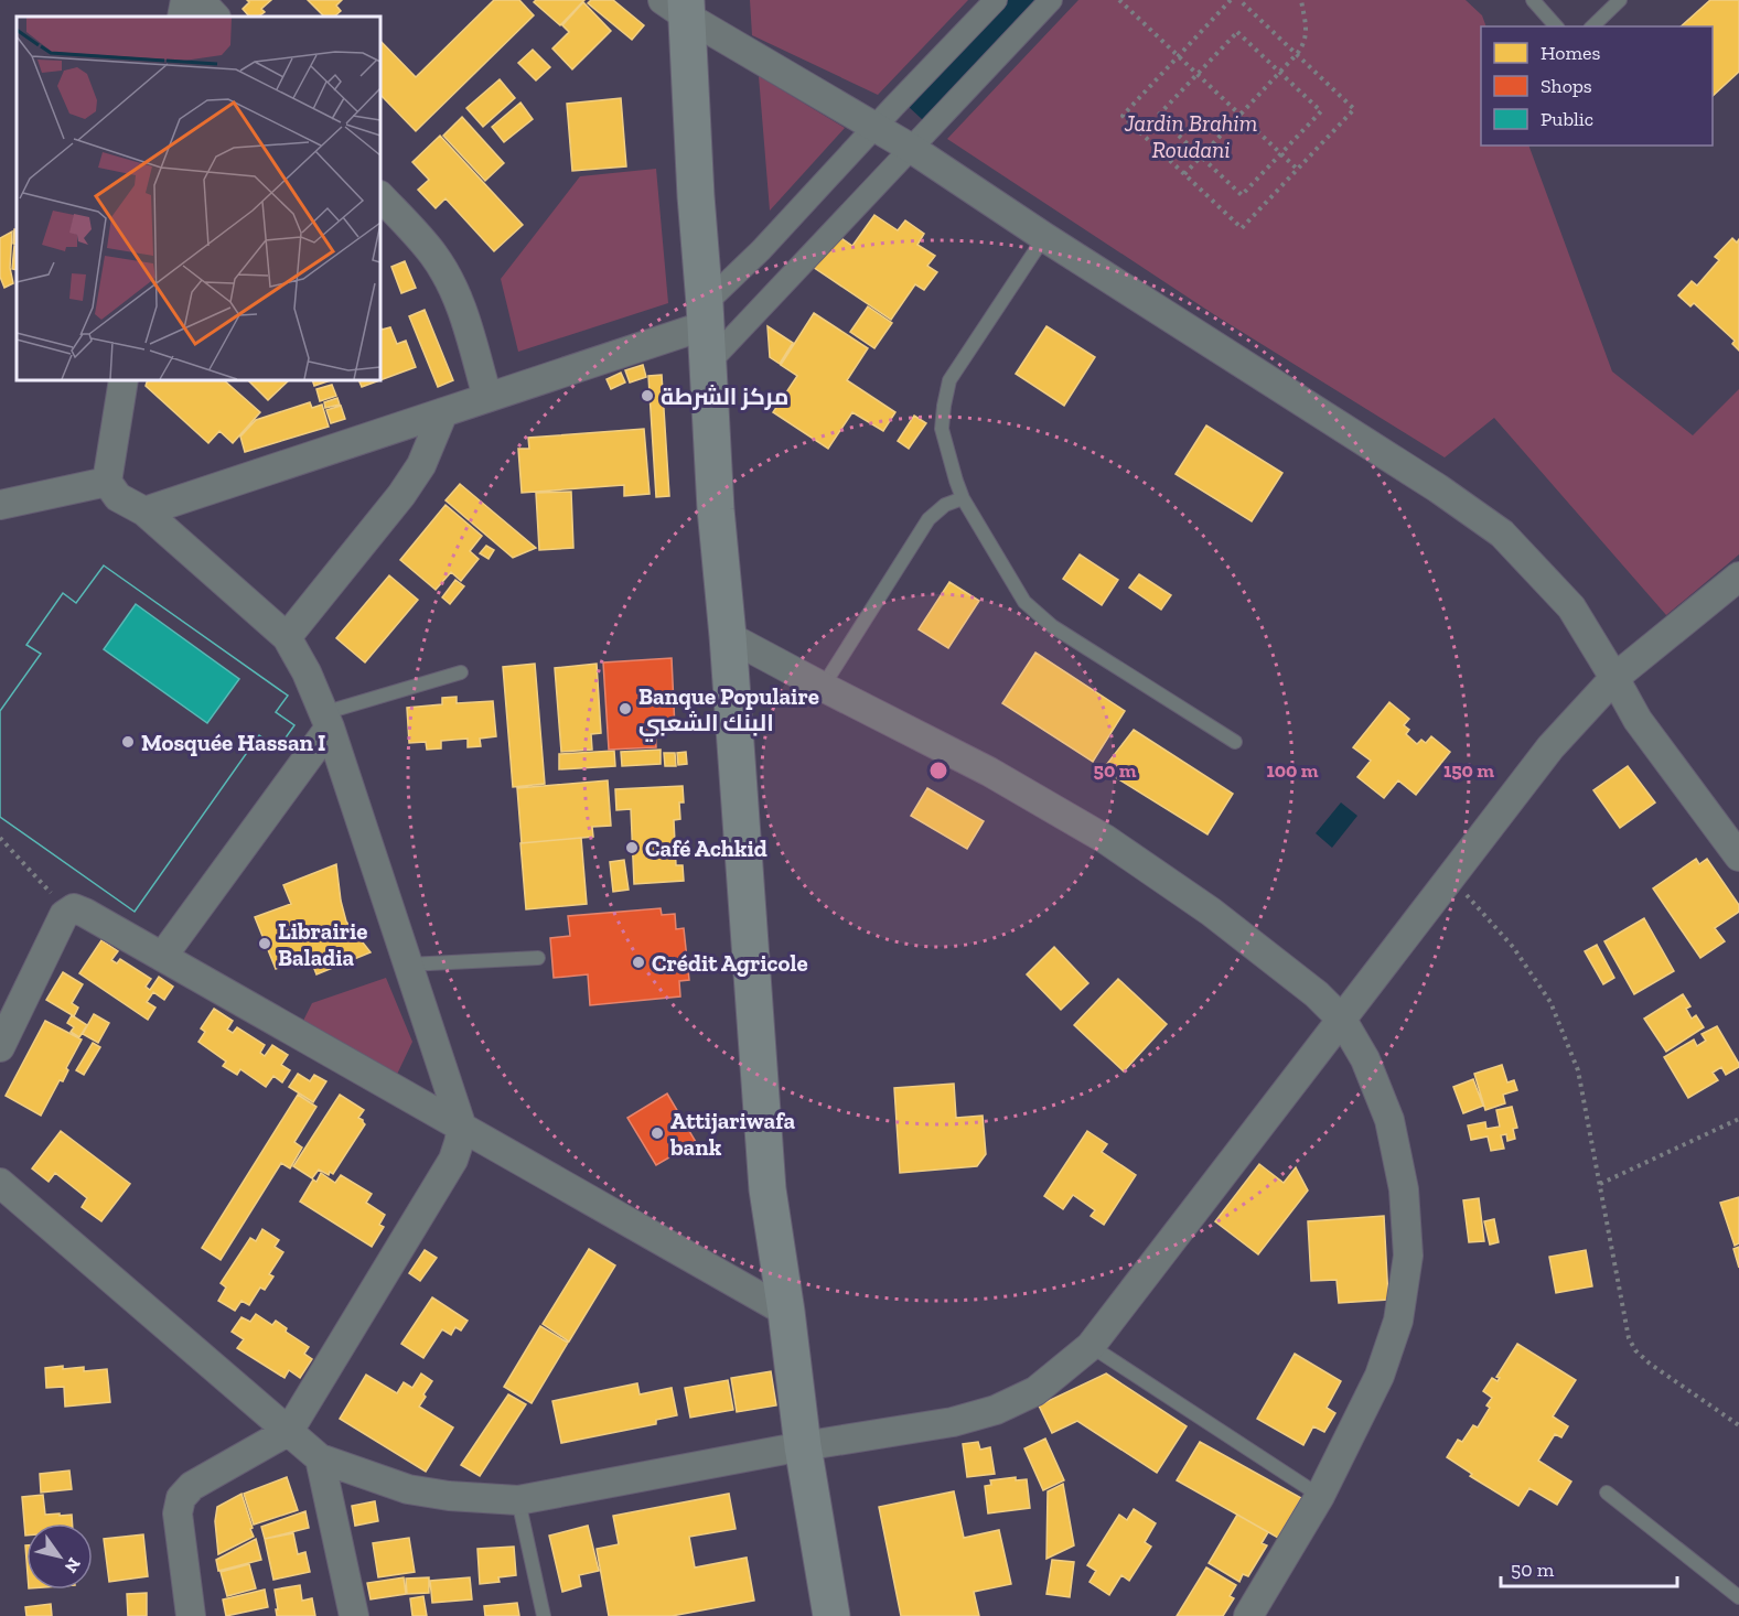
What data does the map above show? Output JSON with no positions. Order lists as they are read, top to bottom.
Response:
{
  "parks": ["Jardin Brahim Roudani"],
  "places": [
    "مركز الشرطة",
    "Banque Populaire البنك الشعبي",
    "Mosquée Hassan I",
    "Café Achkid",
    "Librairie Baladia",
    "Crédit Agricole",
    "Attijariwafa bank"
  ],
  "legend": ["Homes", "Shops", "Public"],
  "scale_bar": "50 m",
  "north": "bottom right",
  "rings": ["50 m", "100 m", "150 m"]
}
